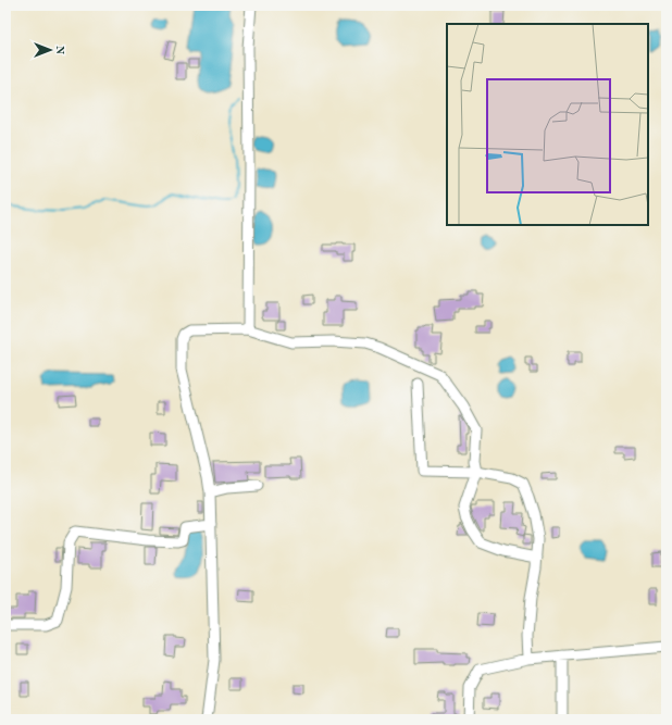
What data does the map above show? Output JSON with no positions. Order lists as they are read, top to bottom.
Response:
{
  "north": "right"
}
